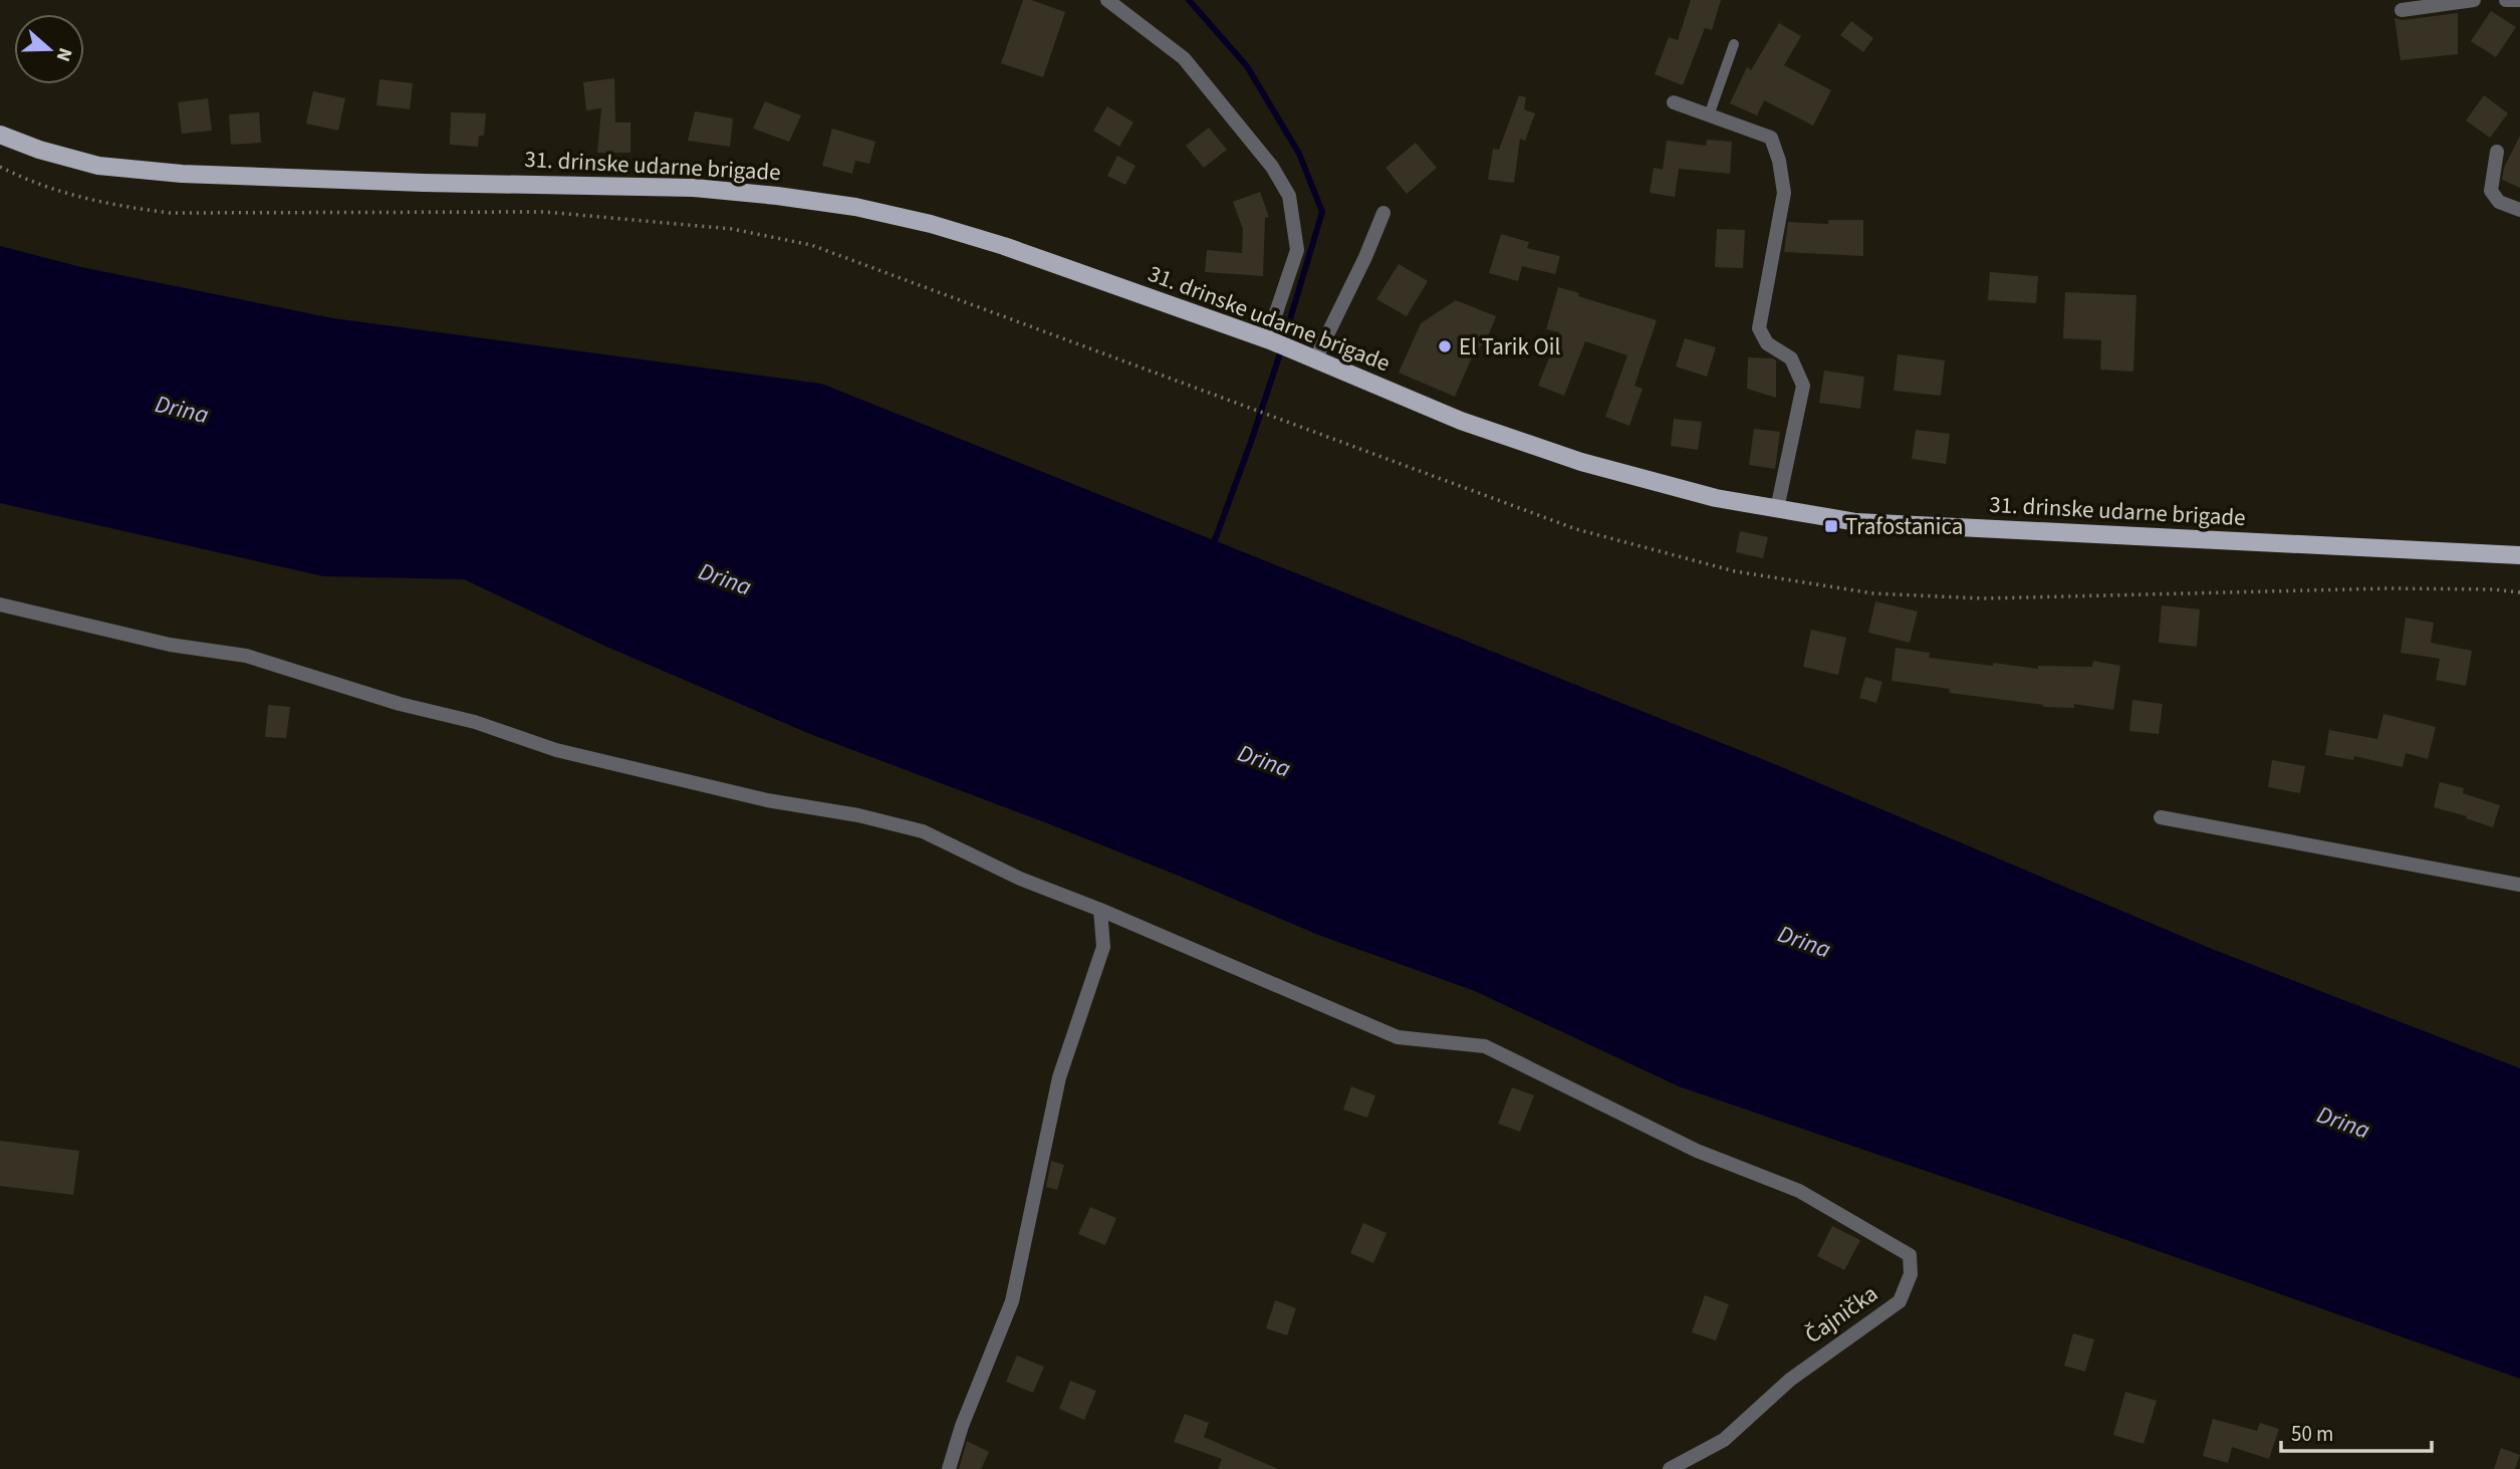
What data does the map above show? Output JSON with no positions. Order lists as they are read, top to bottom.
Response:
{
  "streets": {
    "main road": ["31. drinske udarne brigade"],
    "street": ["Čajnička"]
  },
  "water": ["Drina"],
  "places": {
    "other": ["El Tarik Oil"],
    "transit": ["Trafostanica"]
  },
  "scale_bar": "50 m",
  "north": "right"
}
